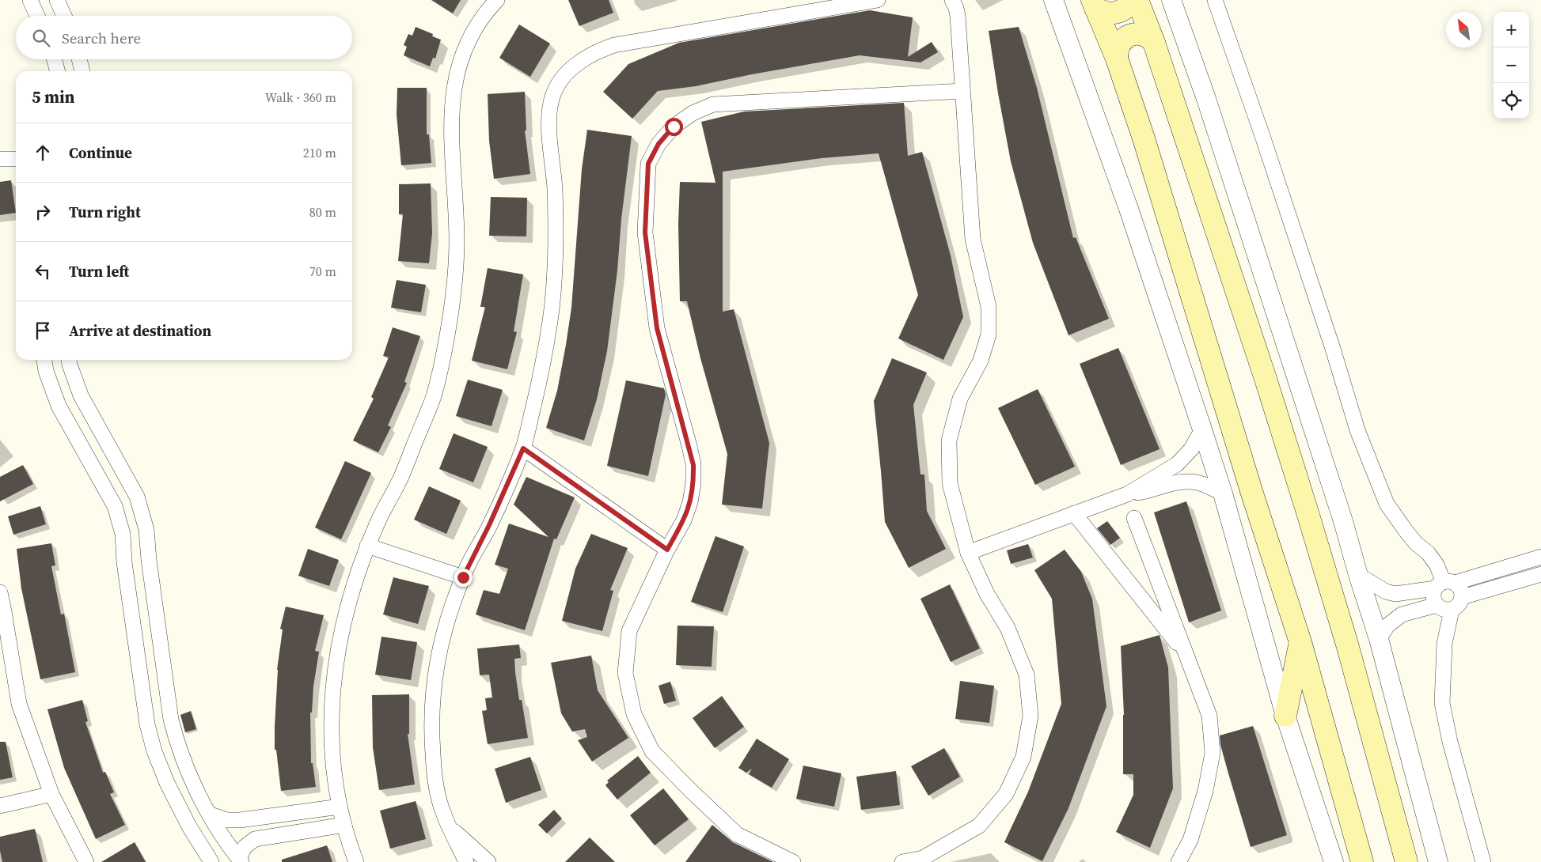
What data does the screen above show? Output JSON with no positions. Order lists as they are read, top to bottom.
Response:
{
  "north": "top left",
  "page": {
    "map_buttons": ["+", "−"],
    "search": "Search here",
    "heading": ["5 min", "Walk · 360 m"],
    "list": [
      ["Continue", "210 m"],
      ["Turn right", "80 m"],
      ["Turn left", "70 m"],
      "Arrive at destination"
    ]
  }
}
